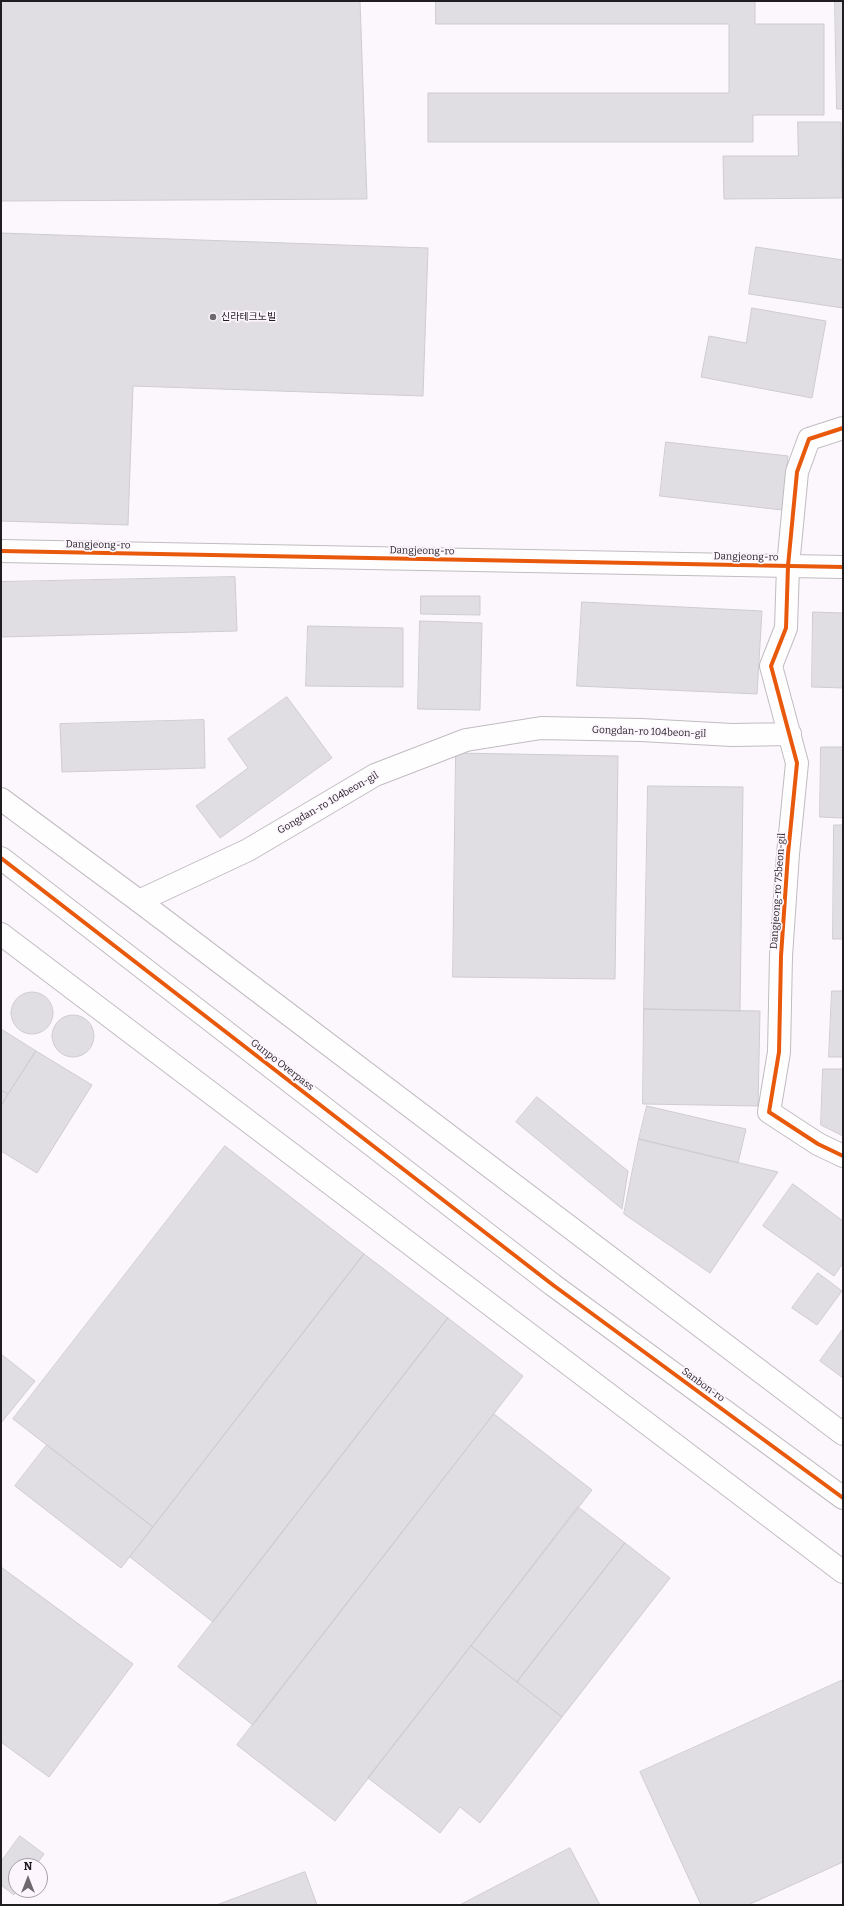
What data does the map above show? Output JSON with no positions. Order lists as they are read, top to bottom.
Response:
{
  "streets": {
    "street": [
      "Dangjeong-ro",
      "Gongdan-ro 104beon-gil",
      "Dangjeong-ro 75beon-gil",
      "Gunpo Overpass",
      "Sanbon-ro"
    ]
  },
  "crossings": [
    ["Dangjeong-ro", "Dangjeong-ro 75beon-gil"],
    ["Gongdan-ro 104beon-gil", "Dangjeong-ro 75beon-gil"],
    ["Gunpo Overpass", "Sanbon-ro"]
  ],
  "places": ["신라테크노빌"],
  "north": "top"
}
